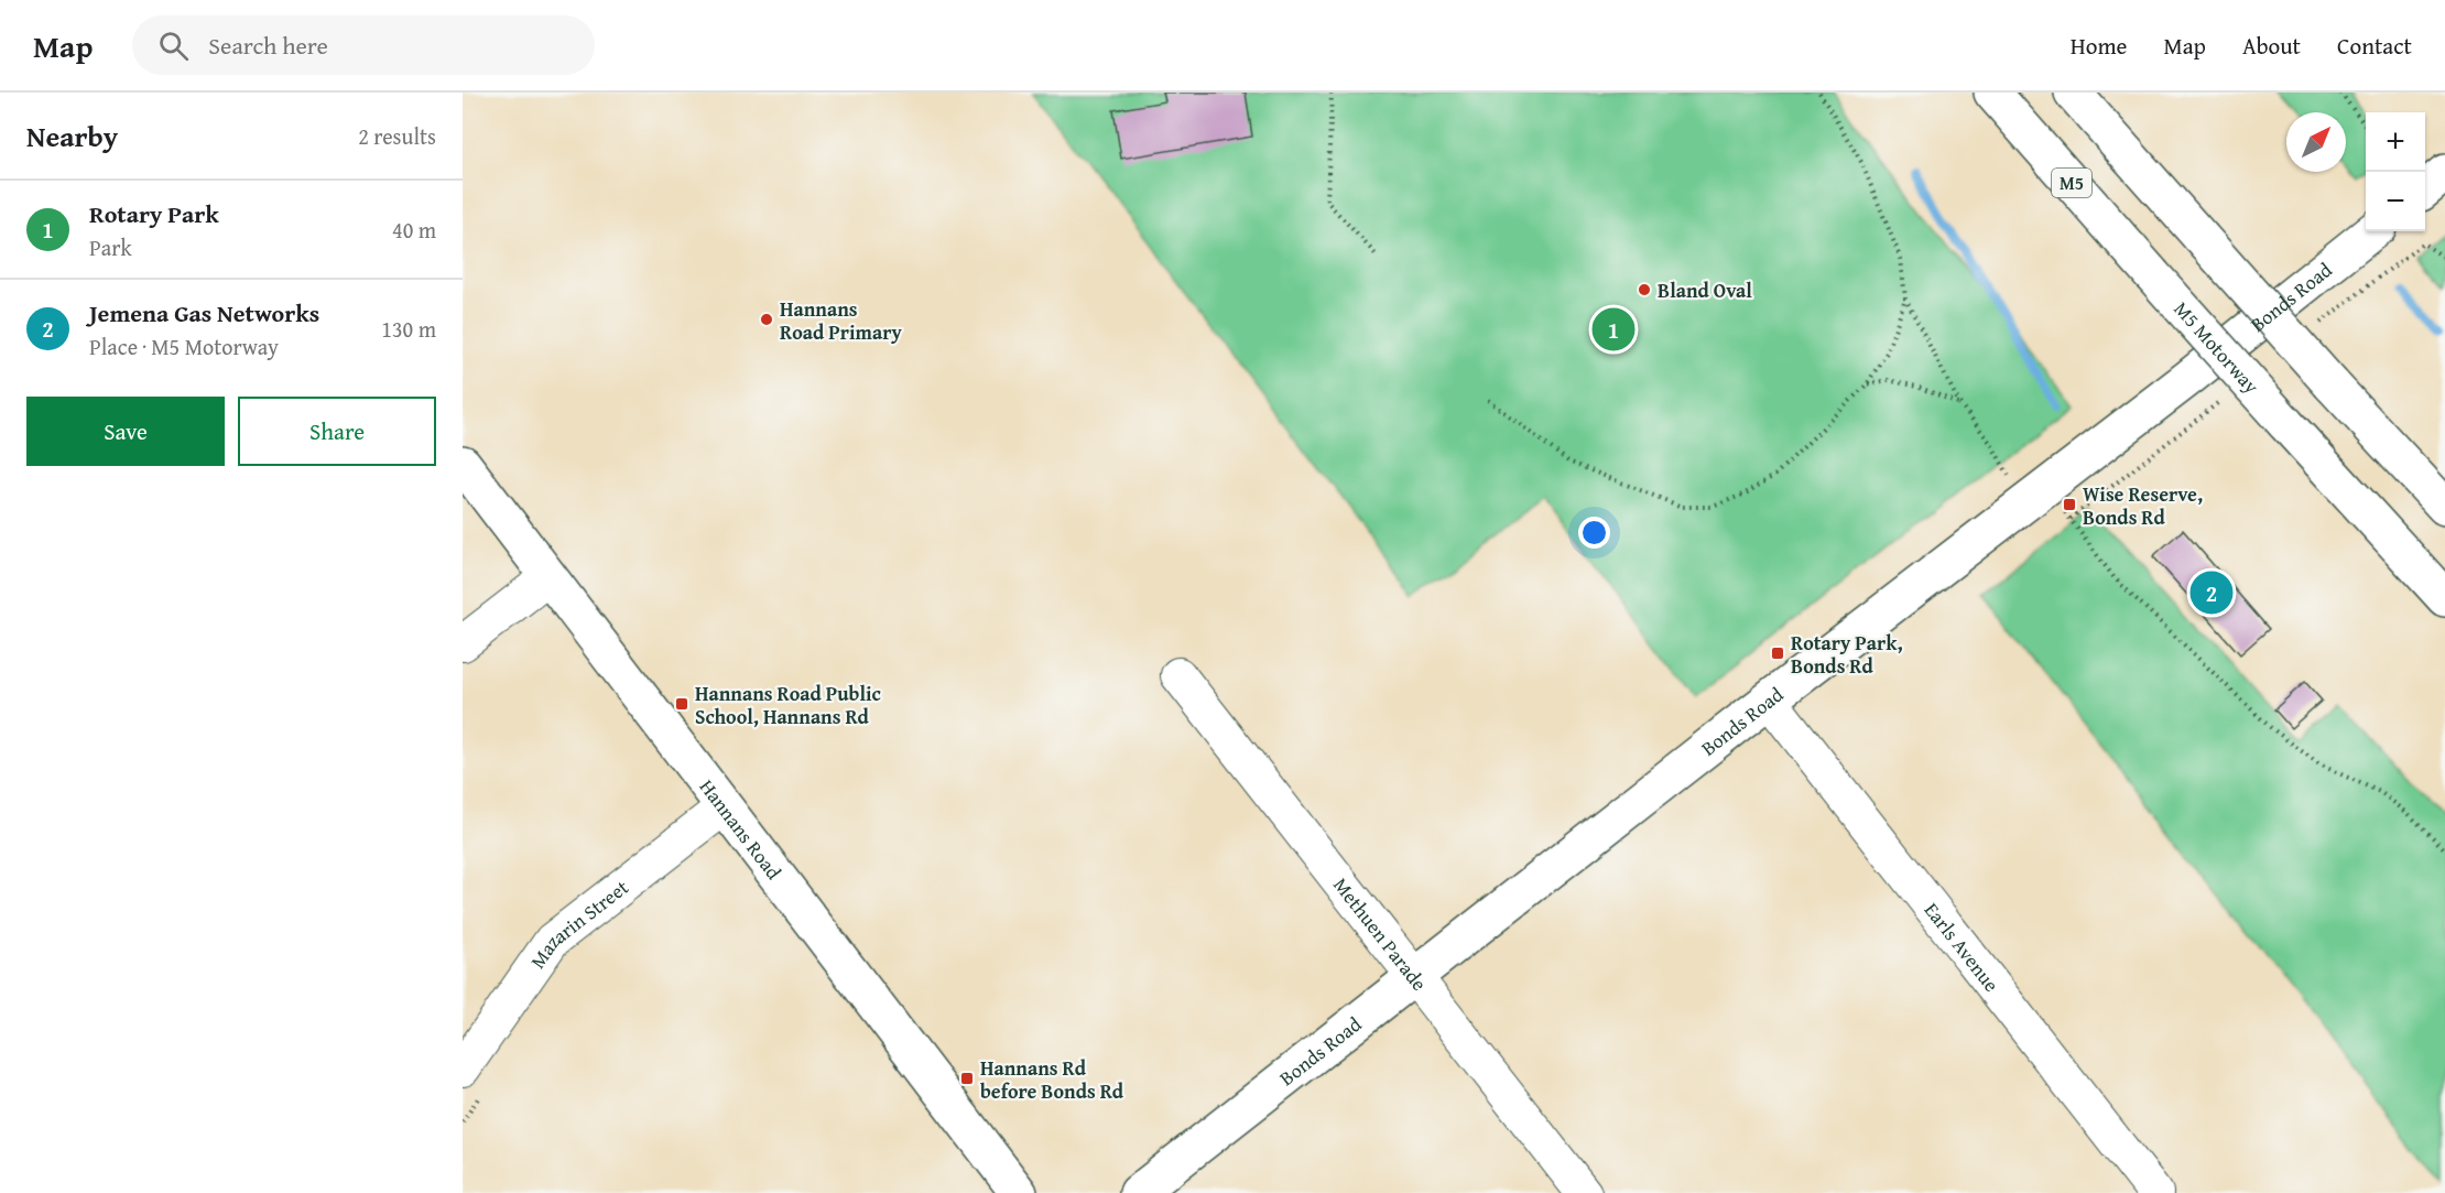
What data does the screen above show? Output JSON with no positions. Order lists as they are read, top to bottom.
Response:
{
  "streets": {
    "main road": [
      "M5",
      "Bonds Road",
      "M5 Motorway",
      "Hannans Road"
    ],
    "street": ["Mazarin Street", "Methuen Parade", "Earls Avenue"]
  },
  "crossings": [
    ["Bonds Road", "Methuen Parade"],
    ["Bonds Road", "Earls Avenue"],
    ["Hannans Road", "Mazarin Street"]
  ],
  "places": {
    "other": ["Bland Oval", "Hannans Road Primary"],
    "transit": [
      "Wise Reserve, Bonds Rd",
      "Rotary Park, Bonds Rd",
      "Hannans Road Public School, Hannans Rd",
      "Hannans Rd before Bonds Rd"
    ]
  },
  "north": "top right",
  "page": {
    "header": "Map",
    "search": "Search here",
    "nav": [
      "Home",
      "Map",
      "About",
      "Contact"
    ],
    "heading": ["Nearby", "2 results"],
    "map_buttons": ["+", "−"],
    "list": [
      {
        "mark": "1",
        "name": "Rotary Park",
        "note": "Park",
        "value": "40 m"
      },
      {
        "mark": "2",
        "name": "Jemena Gas Networks",
        "note": "Place · M5 Motorway",
        "value": "130 m"
      }
    ],
    "pins": ["1", "2"],
    "buttons": ["Save", "Share"]
  }
}
